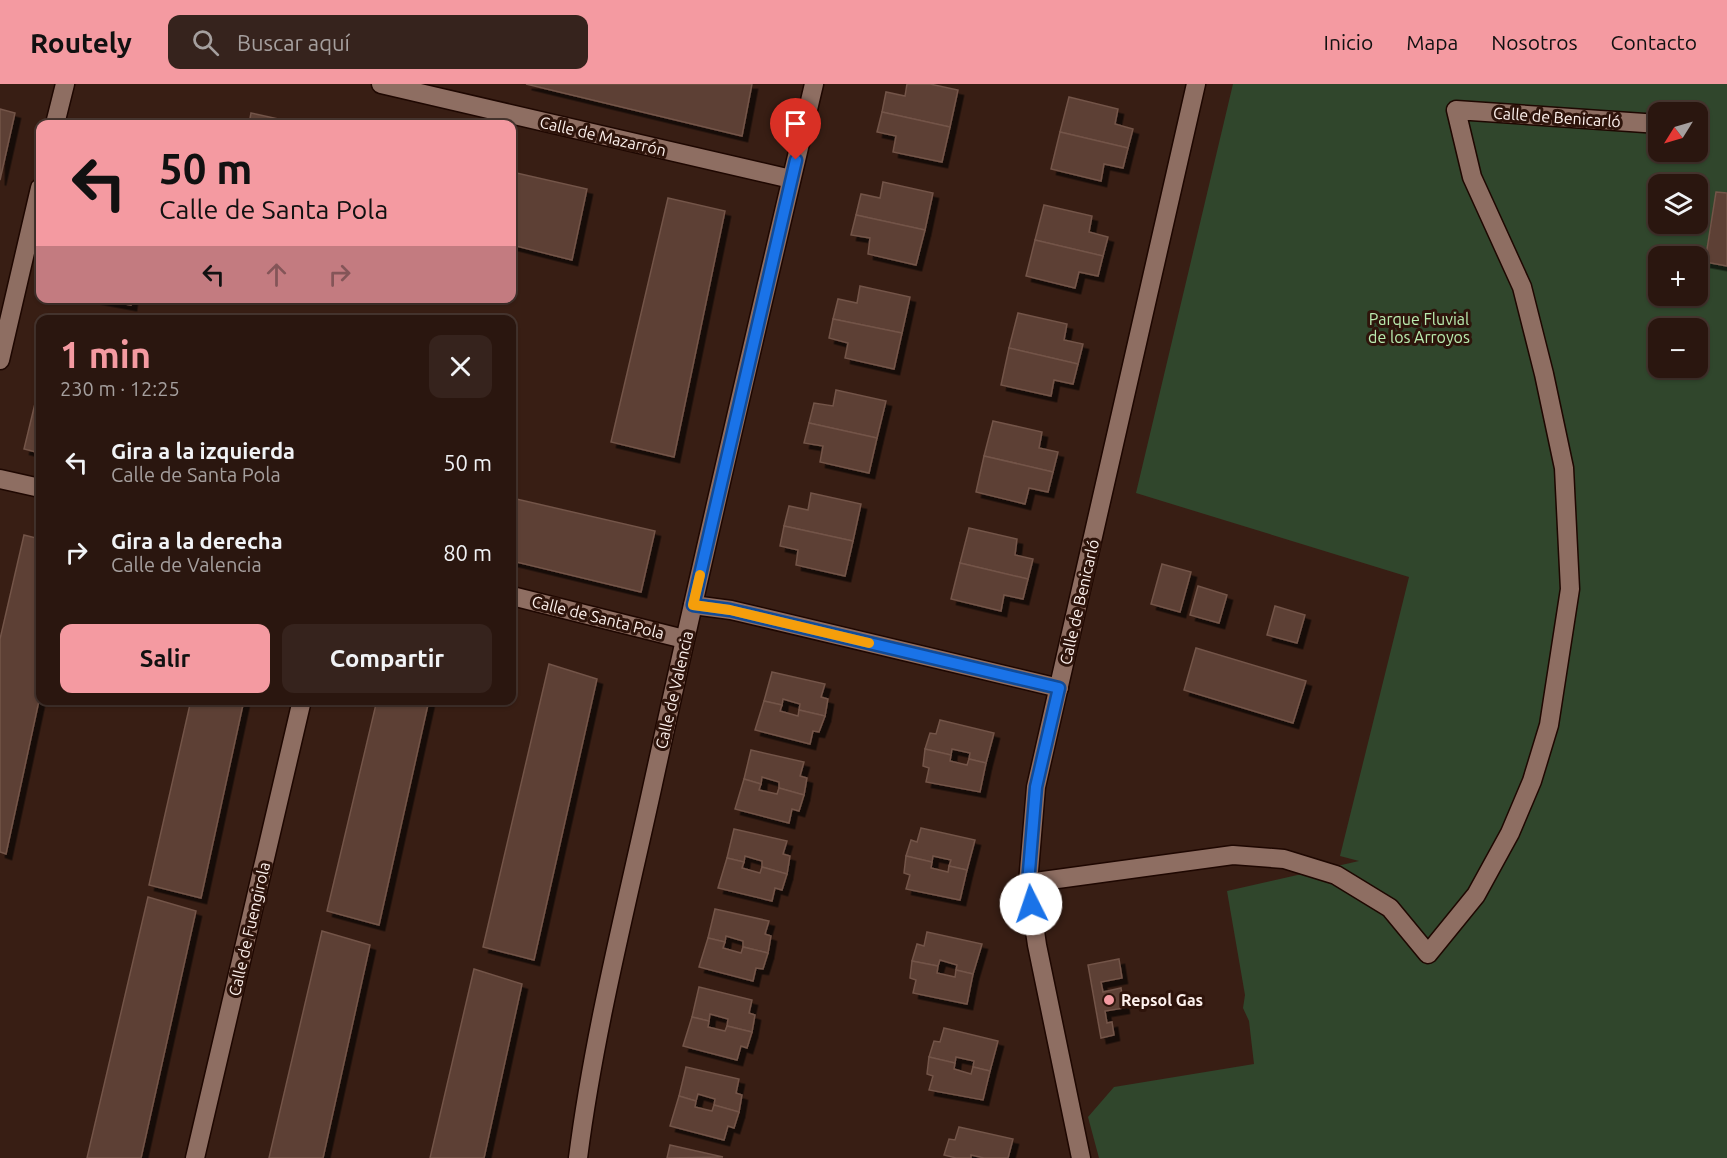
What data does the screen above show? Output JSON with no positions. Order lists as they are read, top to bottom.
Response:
{
  "streets": {
    "street": [
      "Calle de Benicarló",
      "Calle de Mazarrón",
      "Calle de Santa Pola",
      "Calle de Valencia",
      "Calle de Fuengirola"
    ]
  },
  "crossings": [
    ["Calle de Mazarrón", "Calle de Valencia"],
    ["Calle de Santa Pola", "Calle de Valencia"]
  ],
  "parks": ["Parque Fluvial de los Arroyos"],
  "places": ["Repsol Gas"],
  "north": "bottom left",
  "page": {
    "header": "Routely",
    "search": "Buscar aquí",
    "nav": [
      "Inicio",
      "Mapa",
      "Nosotros",
      "Contacto"
    ],
    "map_buttons": ["+", "−"],
    "turn": ["50 m", "Calle de Santa Pola"],
    "heading": ["1 min", "230 m · 12:25"],
    "list": [
      {
        "name": "Gira a la izquierda",
        "note": "Calle de Santa Pola",
        "value": "50 m"
      },
      {
        "name": "Gira a la derecha",
        "note": "Calle de Valencia",
        "value": "80 m"
      }
    ],
    "buttons": ["Salir", "Compartir"]
  }
}
